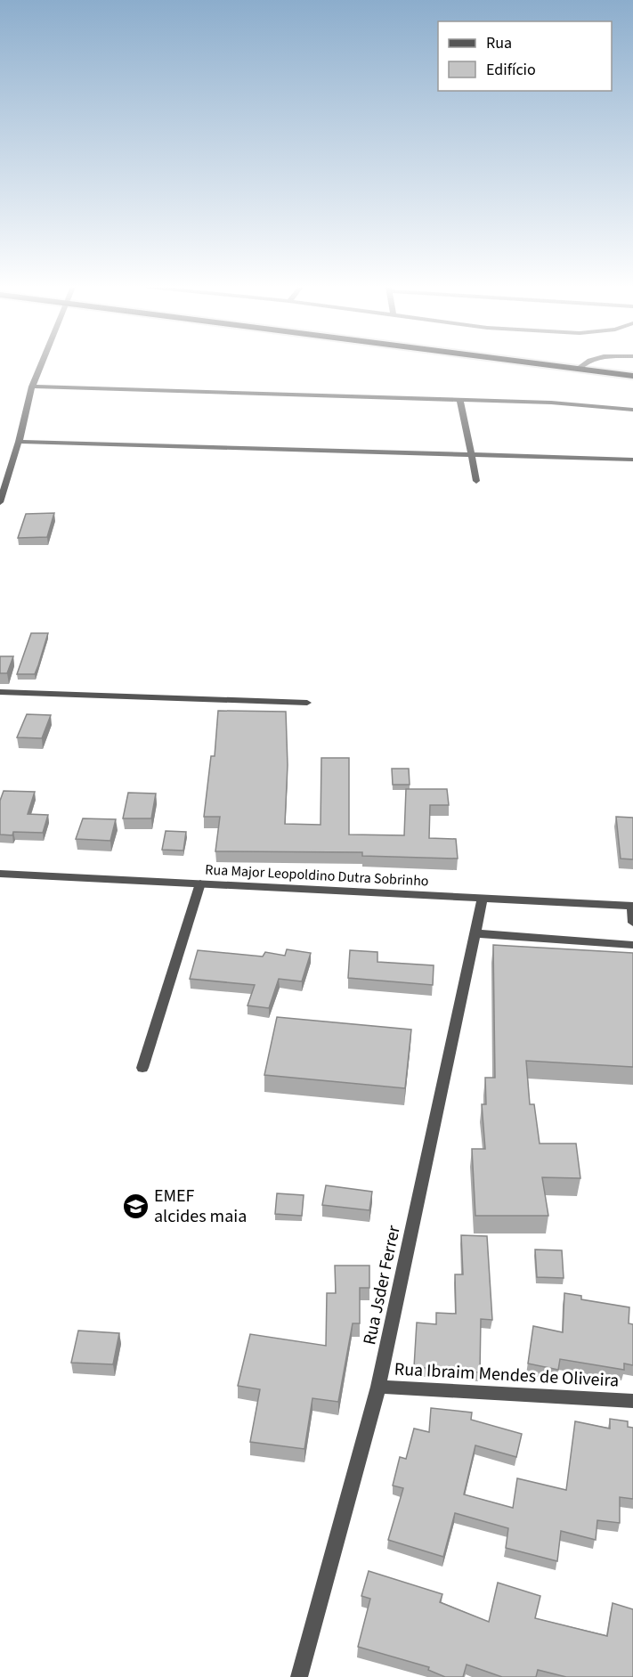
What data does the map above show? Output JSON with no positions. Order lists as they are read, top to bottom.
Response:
{
  "streets": {
    "street": ["Rua Major Leopoldino Dutra Sobrinho", "Rua Jsder Ferrer", "Rua Ibraim Mendes de Oliveira"]
  },
  "crossings": [
    ["Rua Major Leopoldino Dutra Sobrinho", "Rua Jsder Ferrer"],
    ["Rua Jsder Ferrer", "Rua Ibraim Mendes de Oliveira"]
  ],
  "places": {
    "school or university": ["EMEF alcides maia"]
  },
  "legend": ["Rua", "Edifício"]
}
